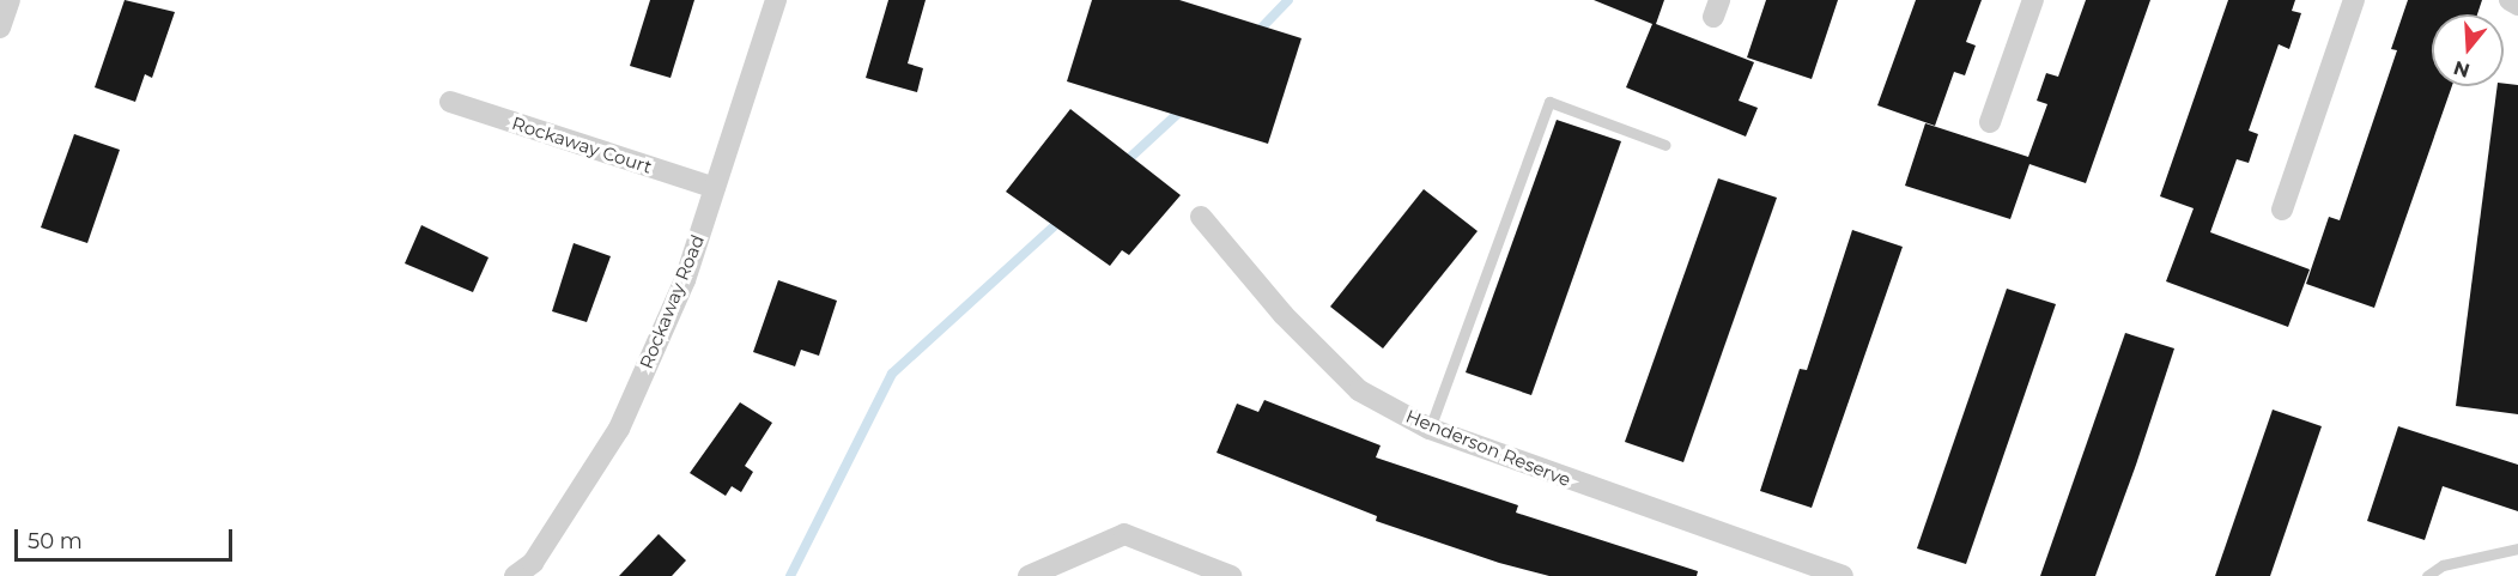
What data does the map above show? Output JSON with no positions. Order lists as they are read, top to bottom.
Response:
{
  "streets": {
    "street": ["Rockaway Court", "Rockaway Road", "Henderson Reserve"]
  },
  "crossings": [
    ["Rockaway Court", "Rockaway Road"]
  ],
  "scale_bar": "50 m",
  "north": "bottom"
}
